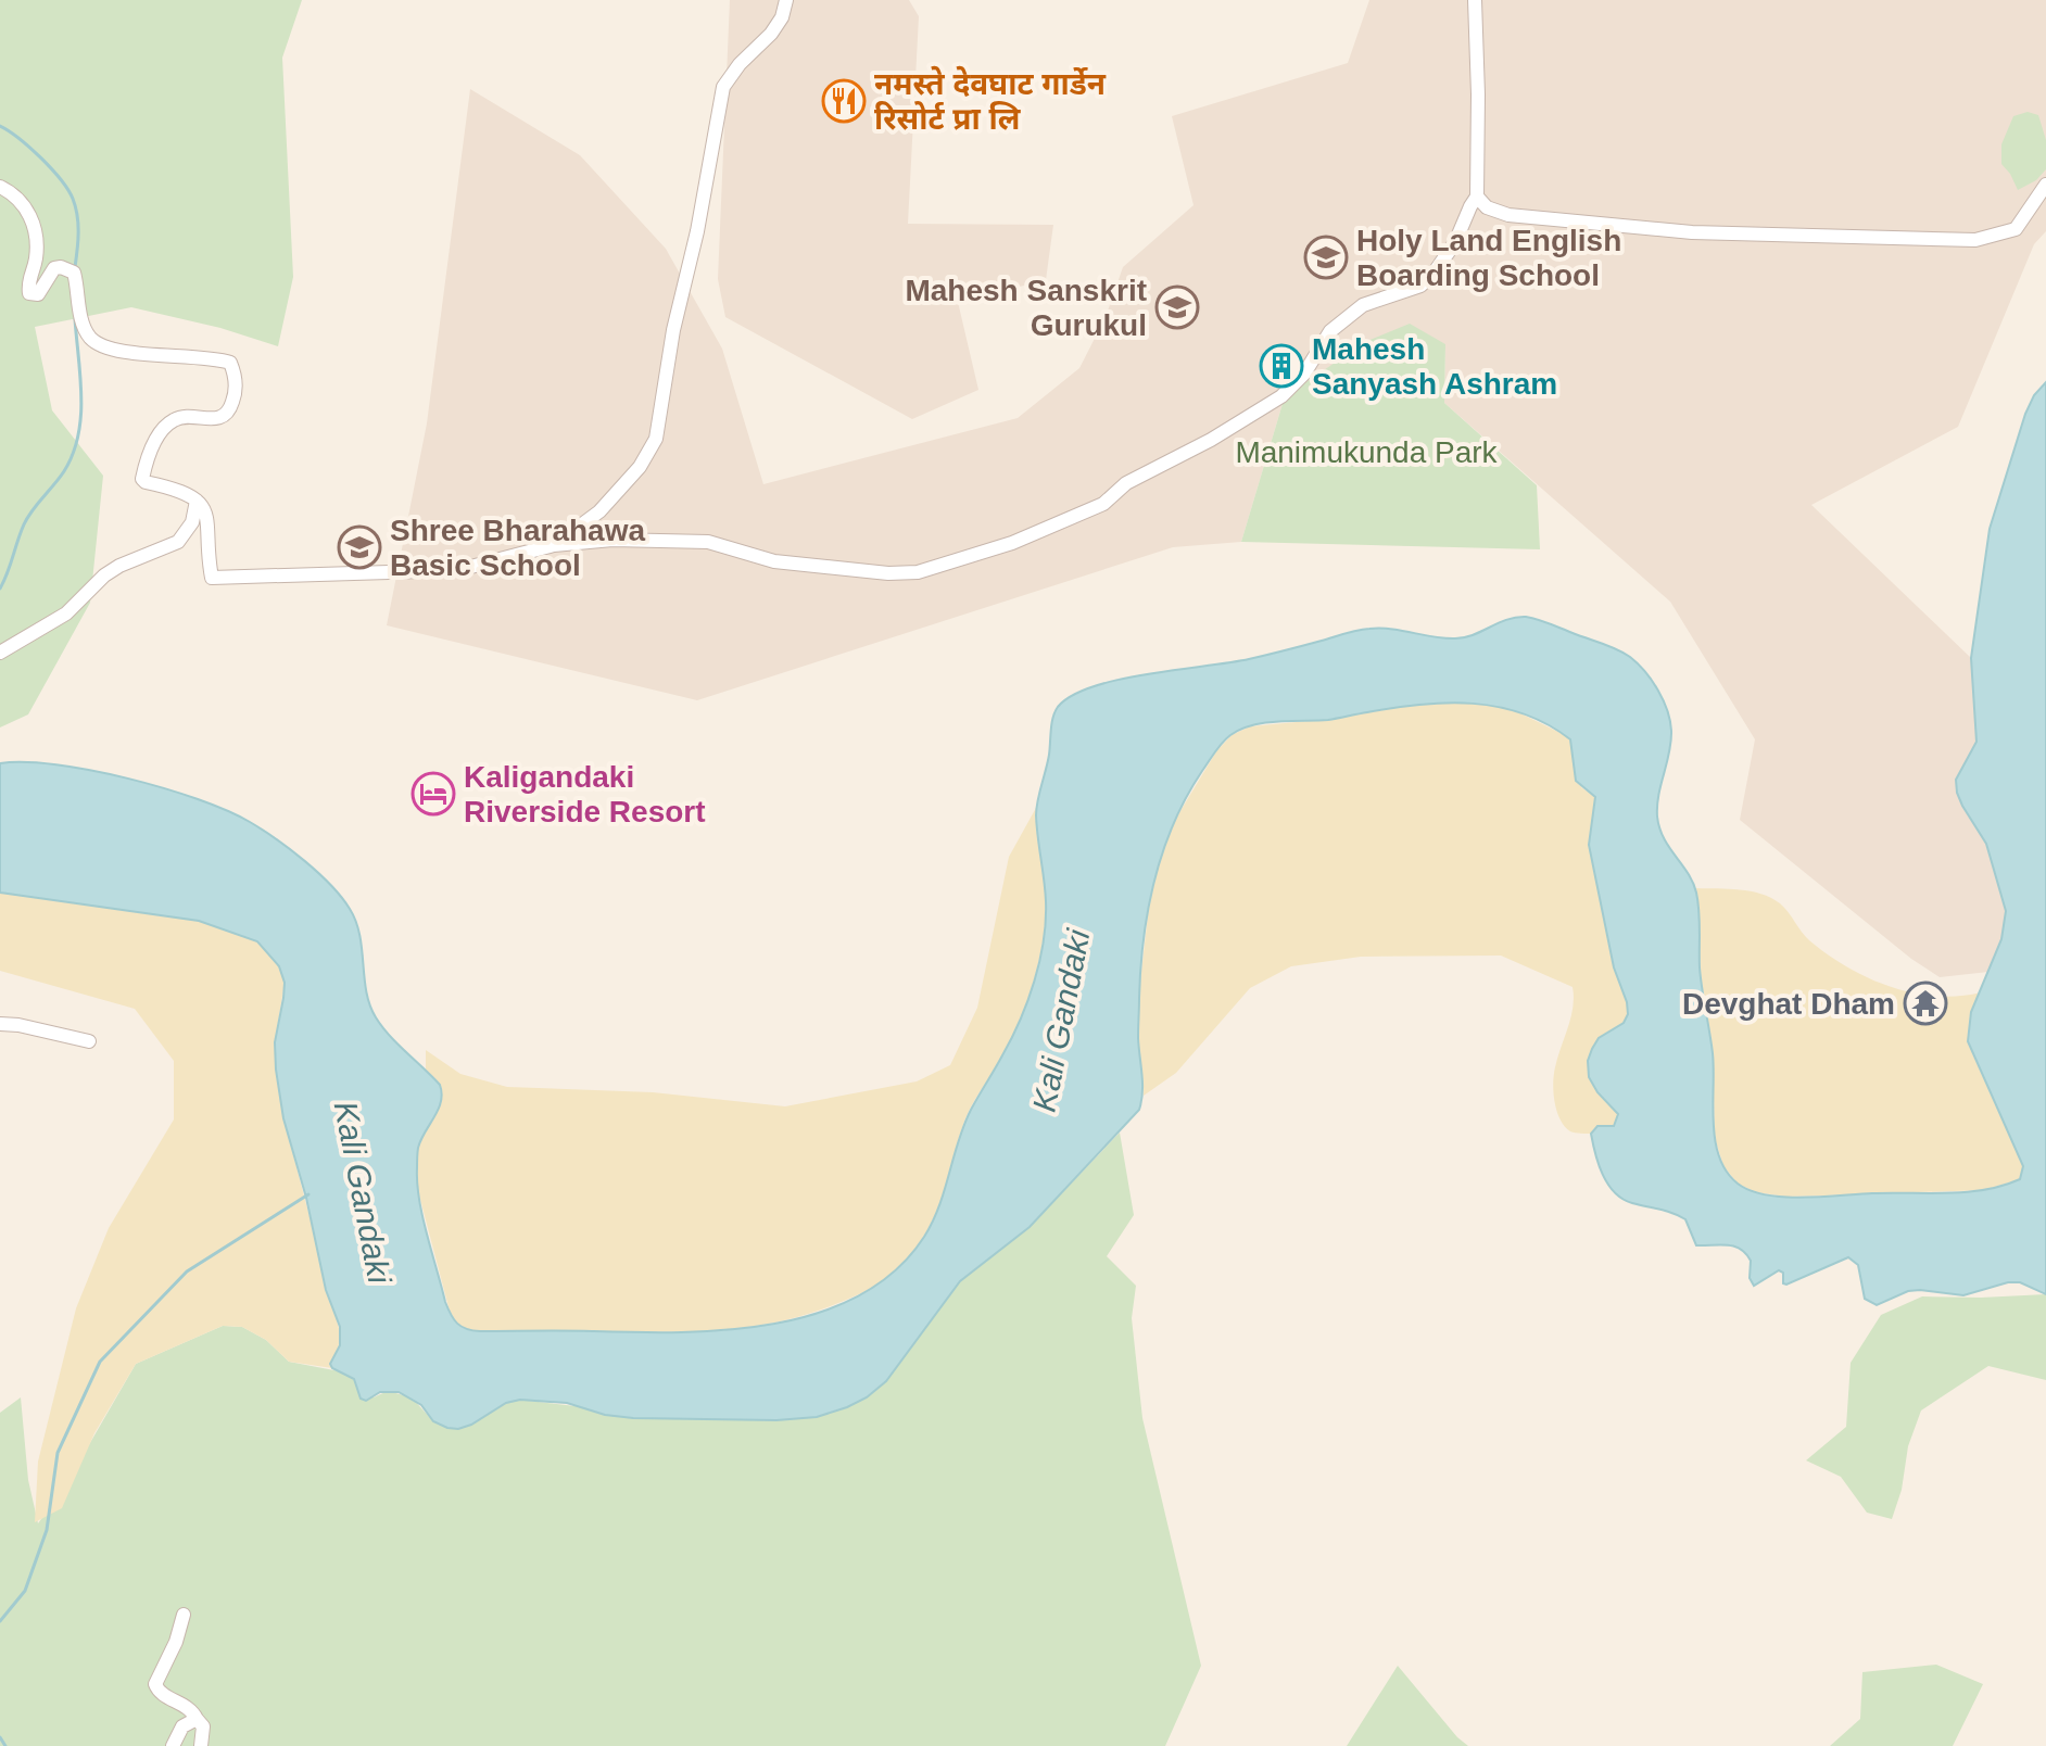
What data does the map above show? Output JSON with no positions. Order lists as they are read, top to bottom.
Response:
{
  "water": ["Kali Gandaki"],
  "parks": ["Manimukunda Park"],
  "places": {
    "restaurant": ["नमस्ते देवघाट गार्डेन रिसोर्ट प्रा लि"],
    "school or university": ["Holy Land English Boarding School", "Mahesh Sanskrit Gurukul", "Shree Bharahawa Basic School"],
    "building": ["Mahesh Sanyash Ashram"],
    "hotel": ["Kaligandaki Riverside Resort"],
    "temple": ["Devghat Dham"]
  }
}
